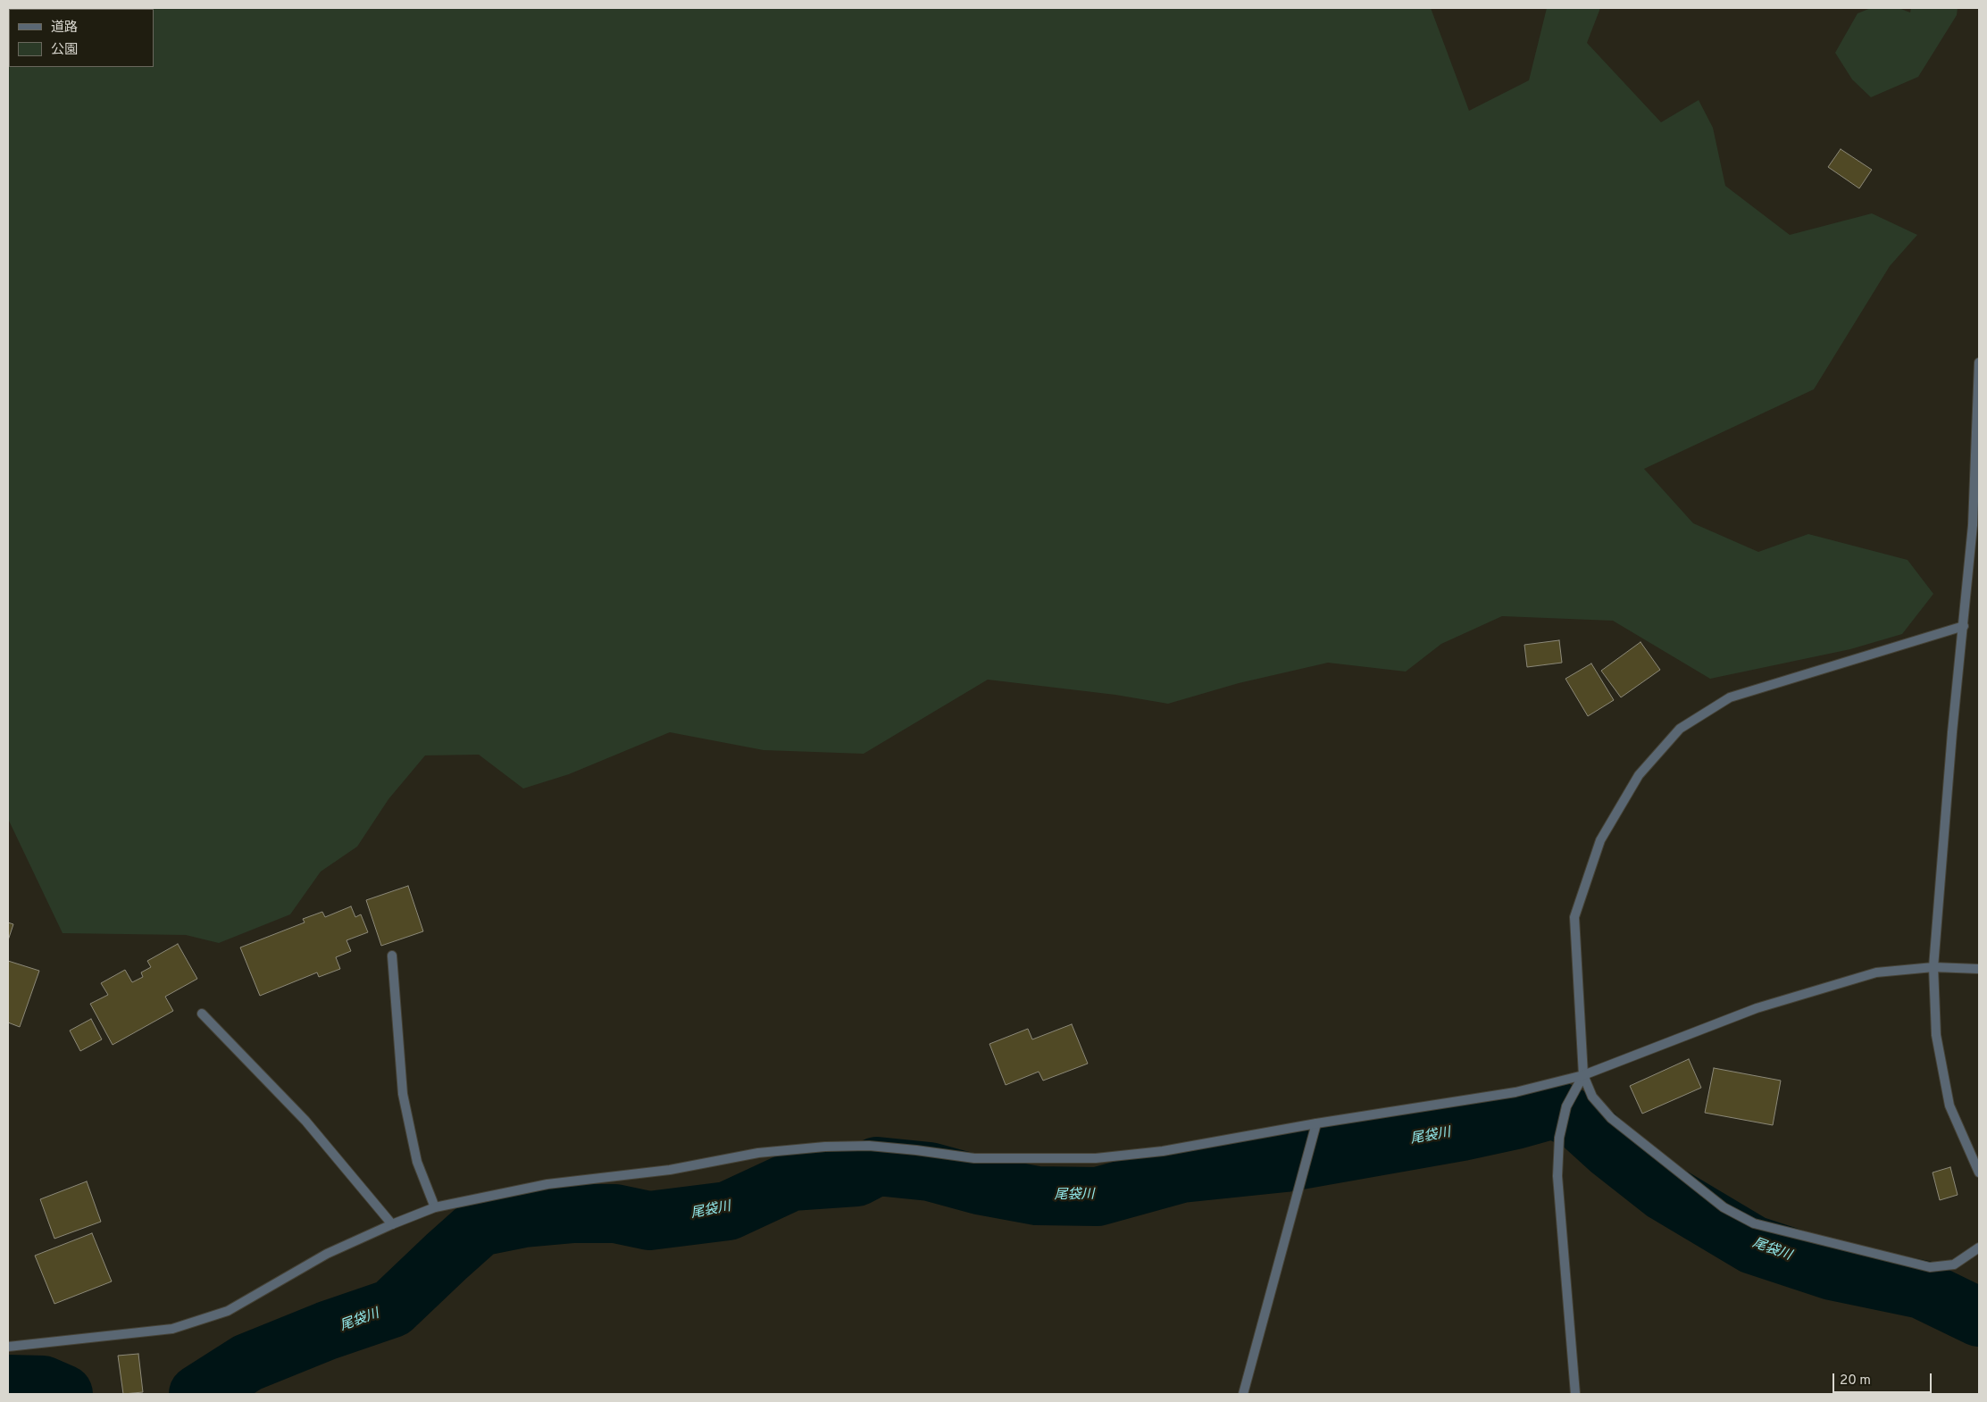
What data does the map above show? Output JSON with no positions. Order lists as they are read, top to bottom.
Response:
{
  "water": ["尾袋川"],
  "legend": ["道路", "公園"],
  "scale_bar": "20 m"
}
